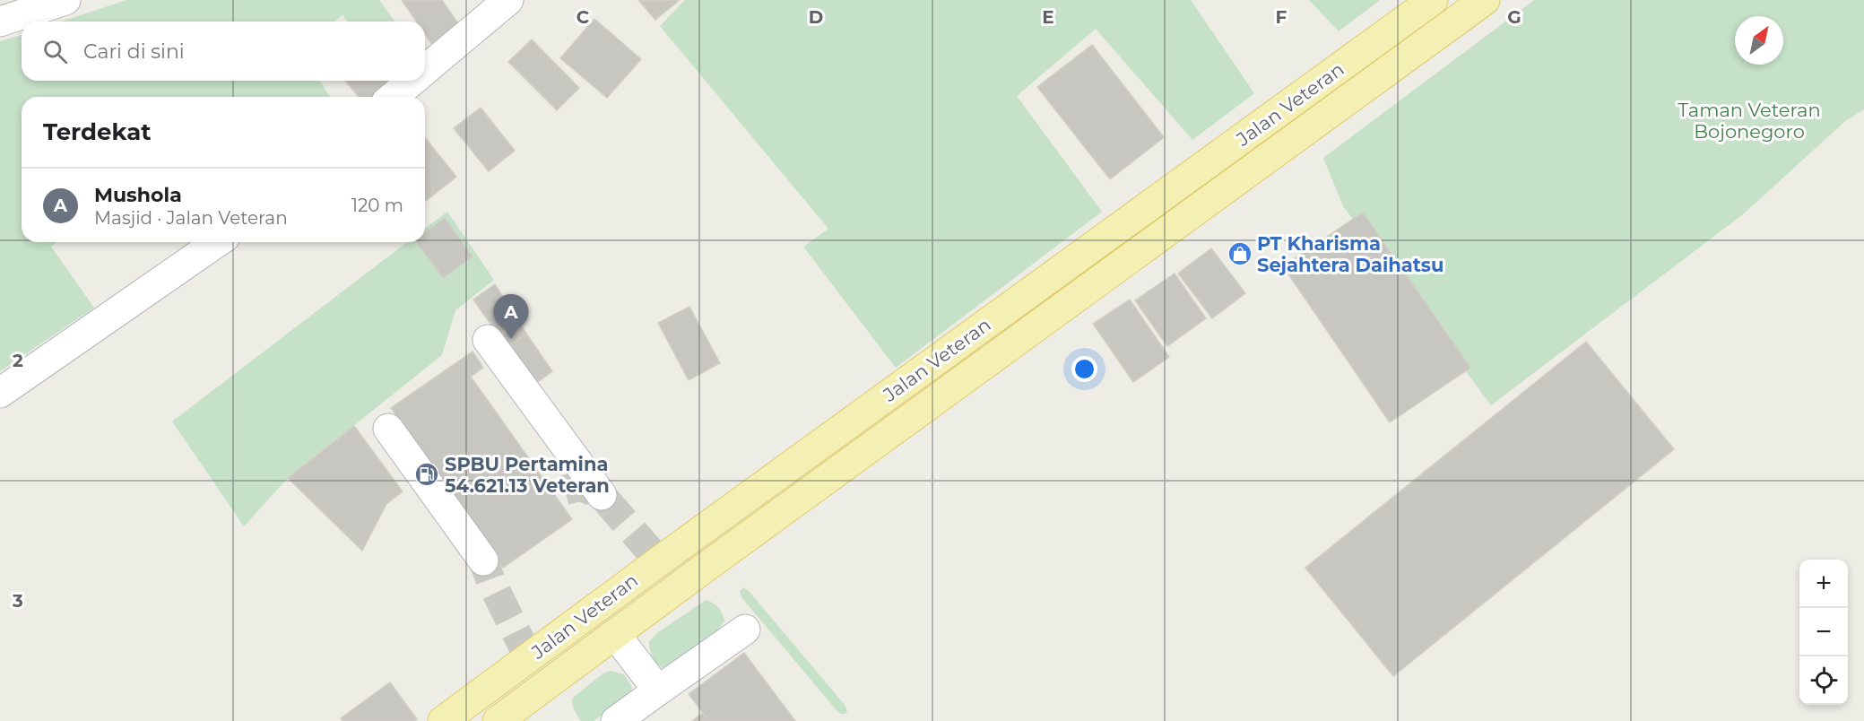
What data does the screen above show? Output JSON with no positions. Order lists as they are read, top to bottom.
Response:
{
  "streets": {
    "main road": ["Jalan Veteran"]
  },
  "parks": ["Taman Veteran Bojonegoro"],
  "places": {
    "shop": ["PT Kharisma Sejahtera Daihatsu"],
    "fuel station": ["SPBU Pertamina 54.621.13 Veteran"]
  },
  "north": "top right",
  "page": {
    "search": "Cari di sini",
    "heading": "Terdekat",
    "list": [
      {
        "mark": "A",
        "name": "Mushola",
        "note": "Masjid · Jalan Veteran",
        "value": "120 m"
      }
    ],
    "pins": "A",
    "map_buttons": ["+", "−"]
  },
  "grid": {
    "columns": [
      "C",
      "D",
      "E",
      "F",
      "G"
    ],
    "rows": ["2", "3"]
  }
}
